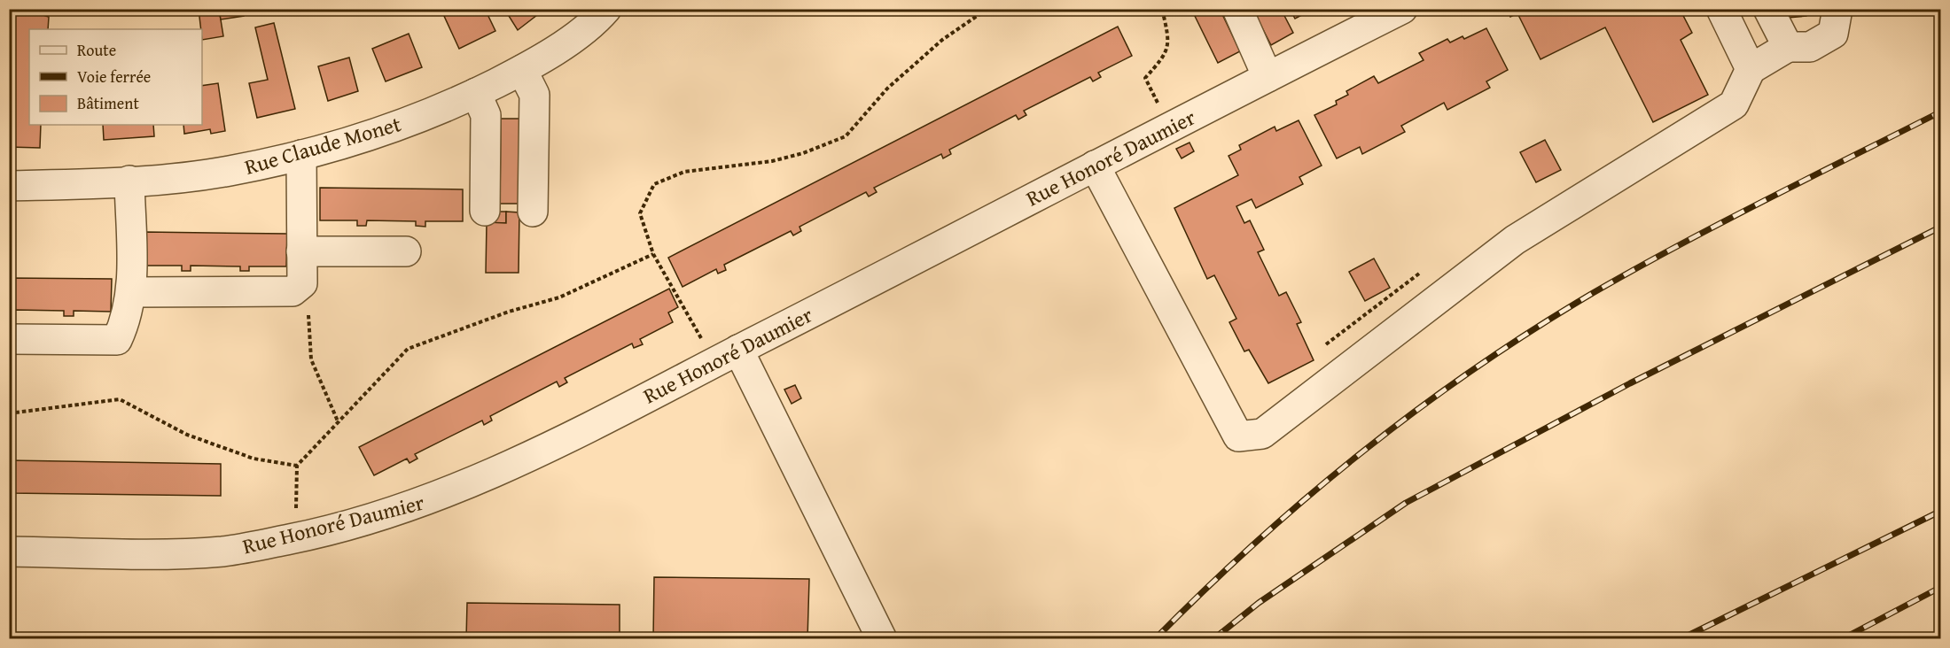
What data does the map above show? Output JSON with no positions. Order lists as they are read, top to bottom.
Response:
{
  "streets": {
    "street": ["Rue Claude Monet", "Rue Honoré Daumier"]
  },
  "legend": ["Route", "Voie ferrée", "Bâtiment"]
}
